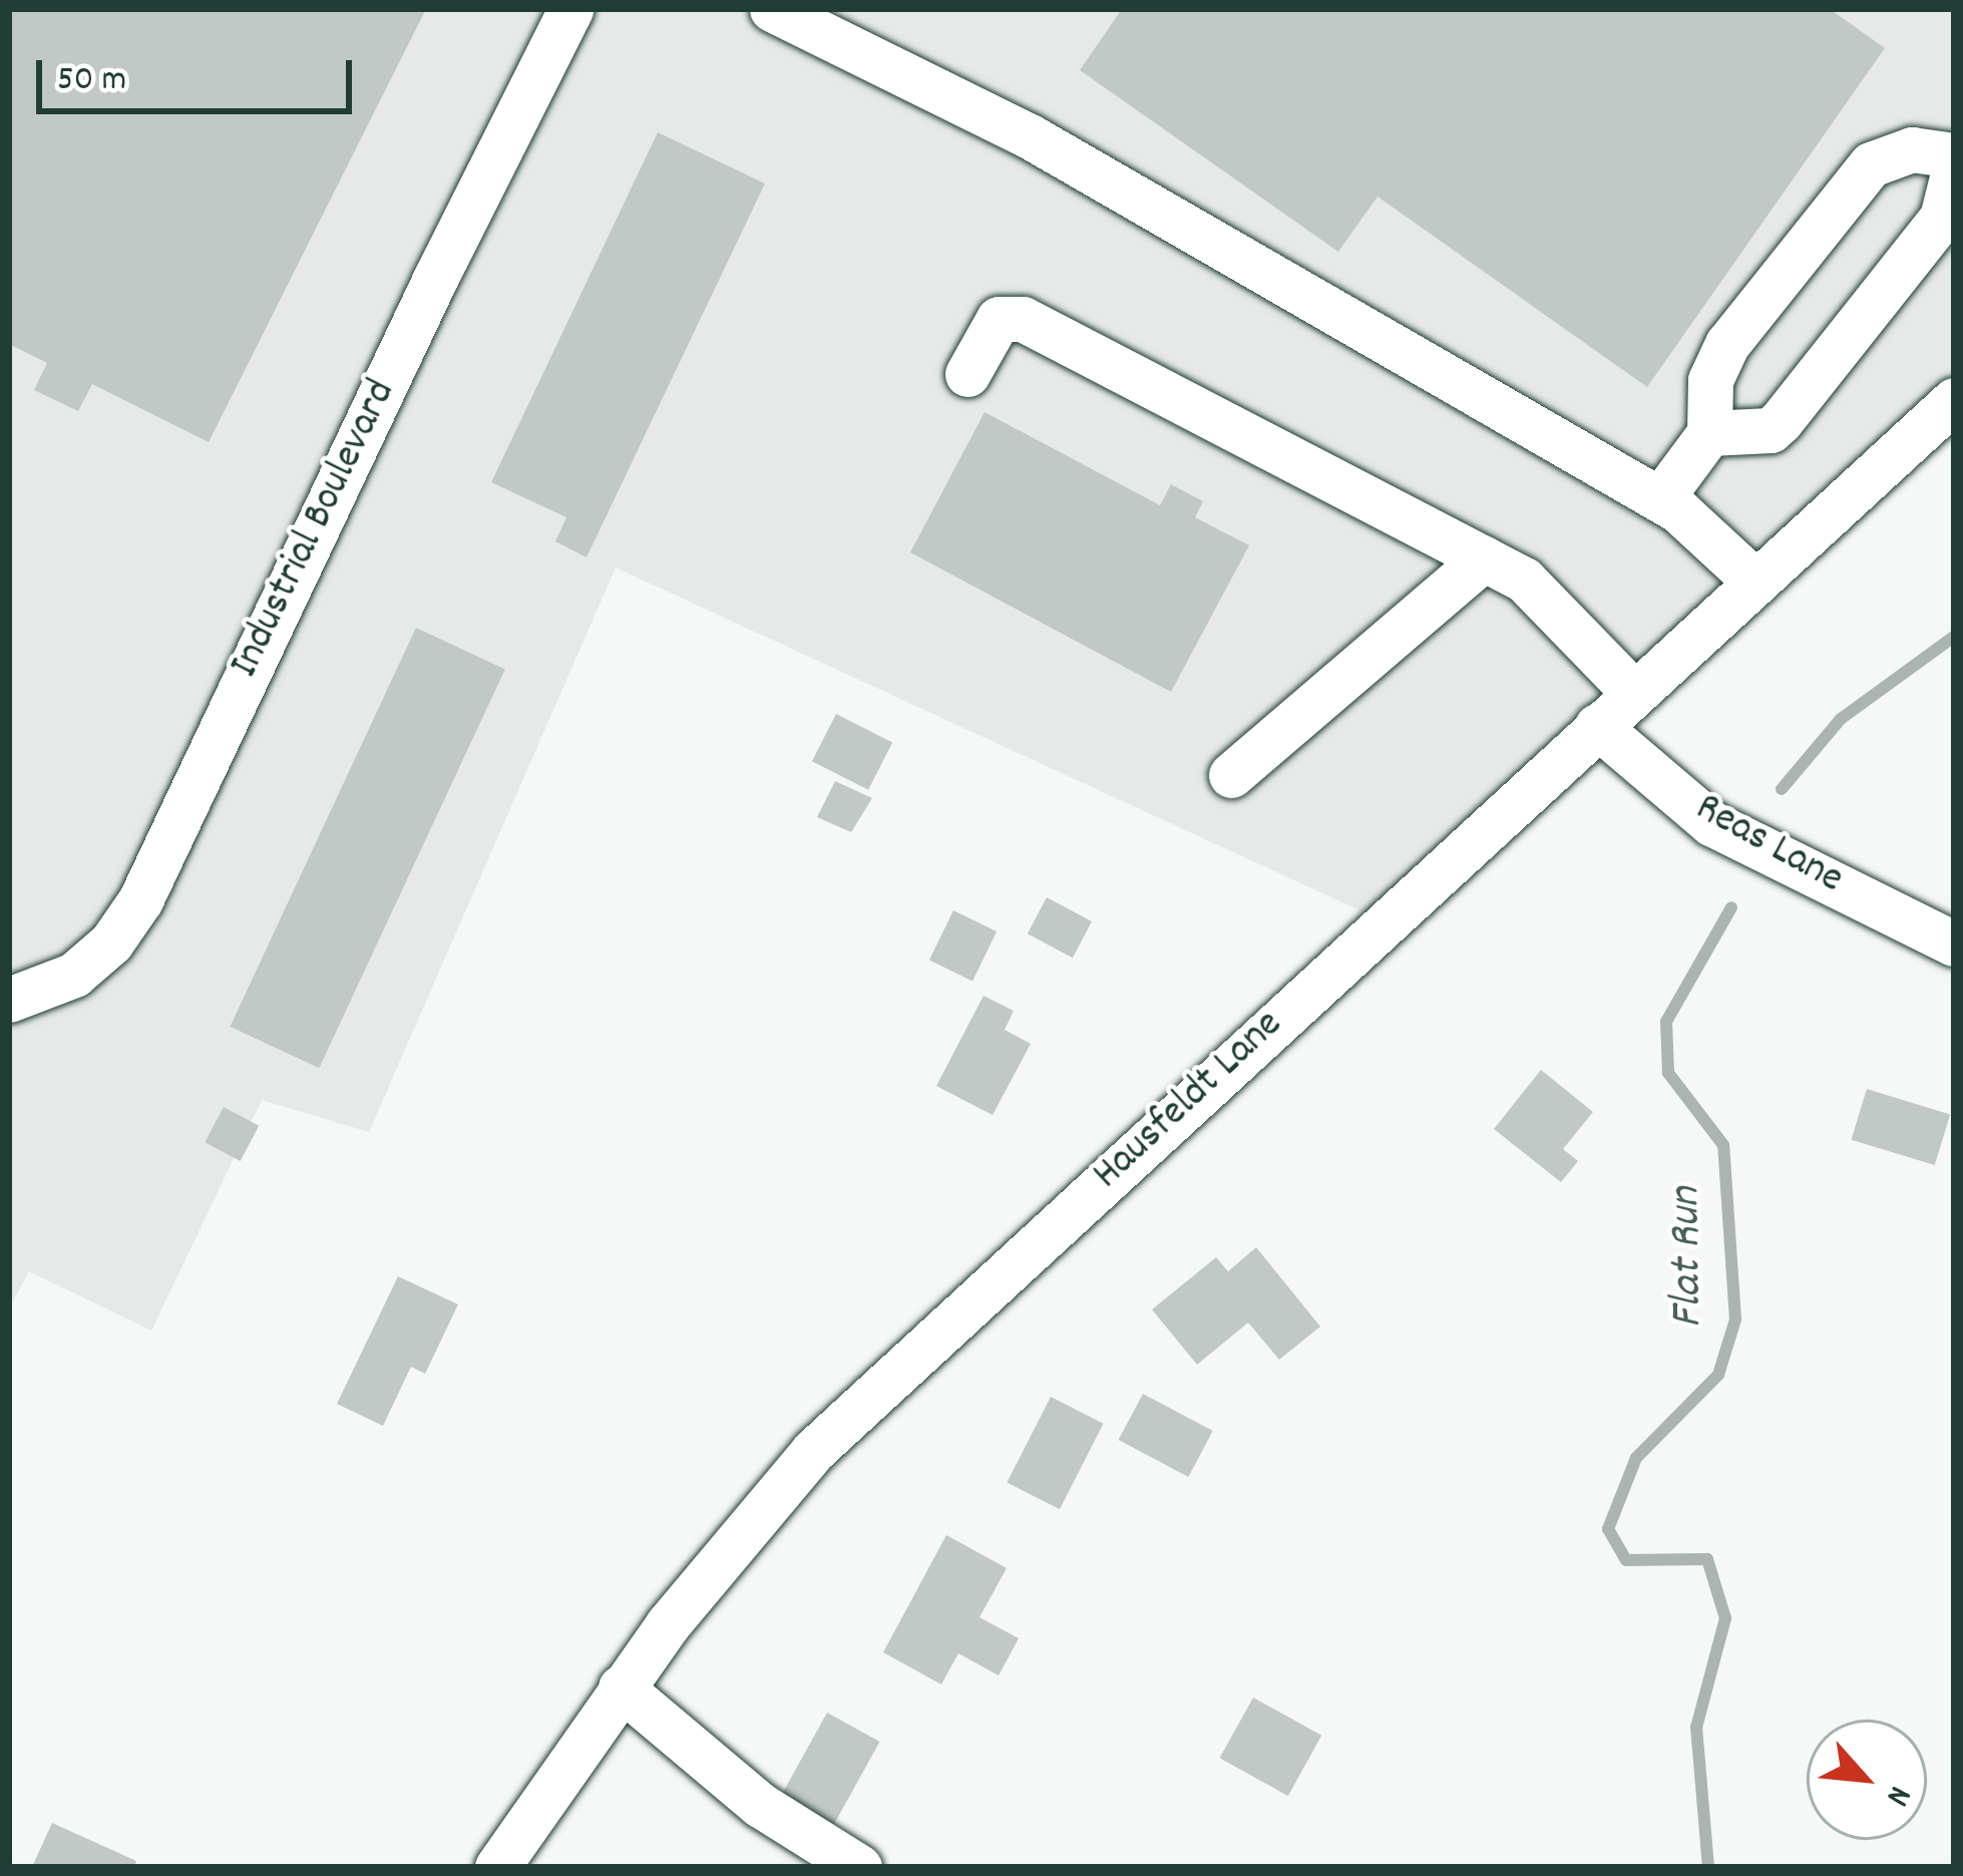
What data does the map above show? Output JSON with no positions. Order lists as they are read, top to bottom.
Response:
{
  "streets": {
    "street": ["Industrial Boulevard", "Reas Lane", "Hausfeldt Lane"]
  },
  "crossings": [
    ["Reas Lane", "Hausfeldt Lane"]
  ],
  "water": ["Flat Run"],
  "scale_bar": "50 m",
  "north": "bottom right"
}
